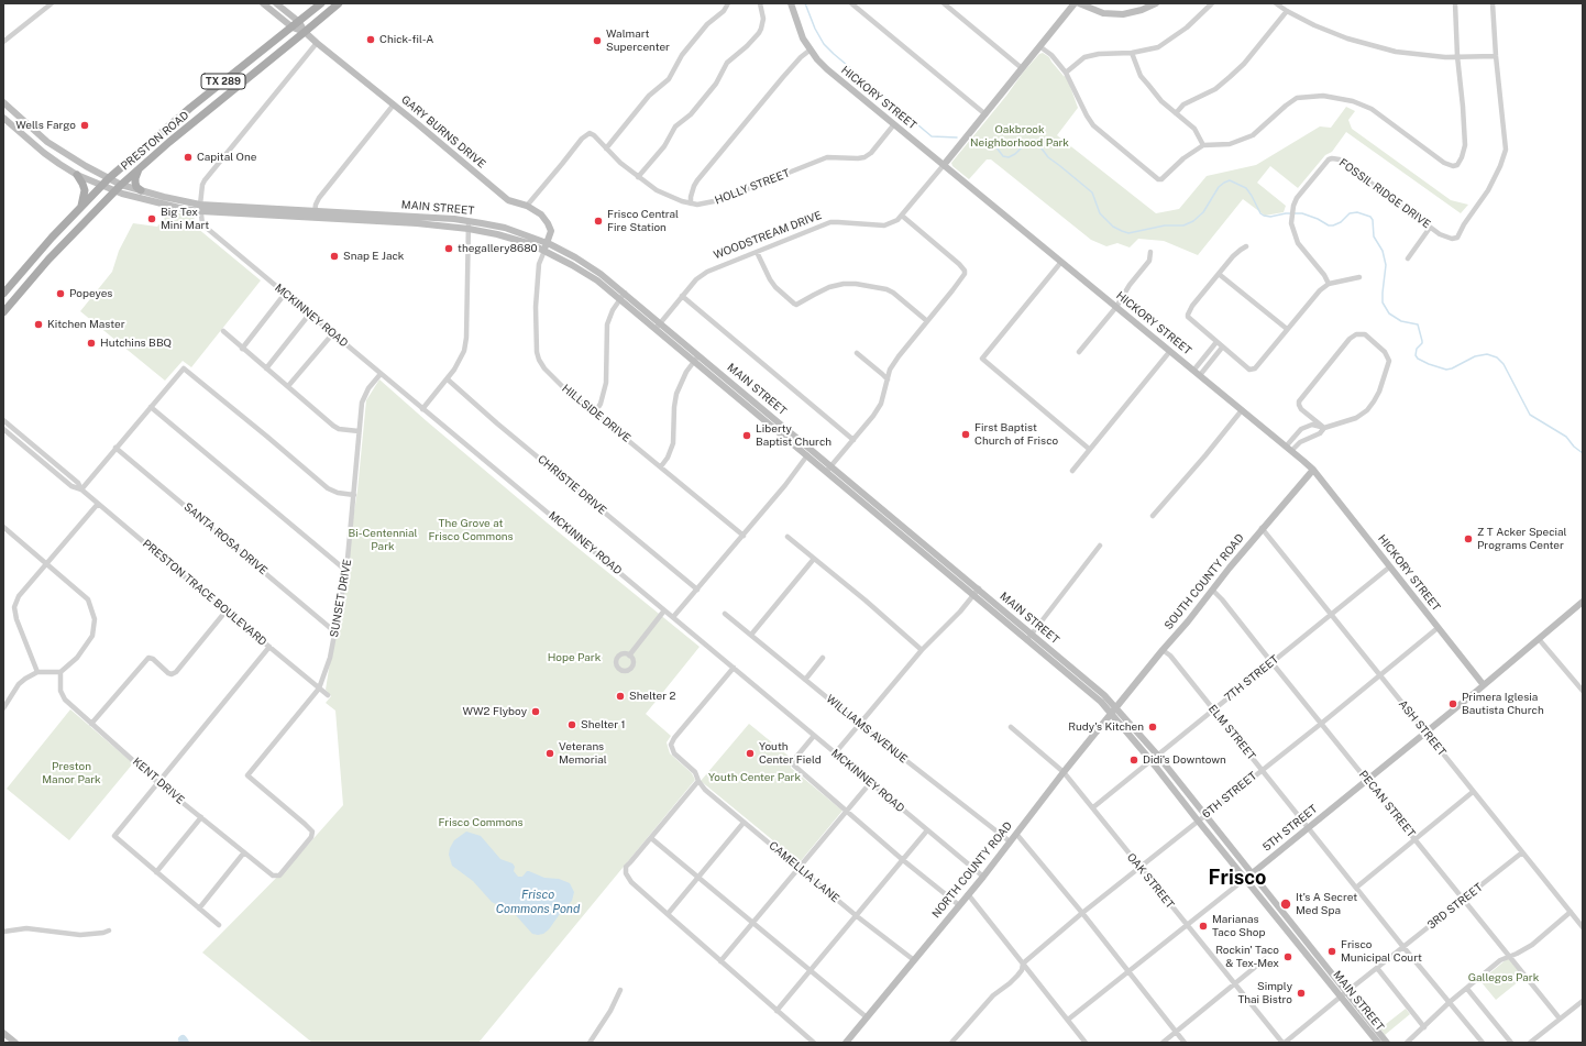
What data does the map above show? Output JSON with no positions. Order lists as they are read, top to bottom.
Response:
{
  "streets": {
    "main road": [
      "TX 289",
      "HICKORY STREET",
      "GARY BURNS DRIVE",
      "PRESTON ROAD",
      "MAIN STREET",
      "WOODSTREAM DRIVE",
      "SOUTH COUNTY ROAD",
      "5TH STREET",
      "NORTH COUNTY ROAD"
    ],
    "street": [
      "HOLLY STREET",
      "FOSSIL RIDGE DRIVE",
      "MCKINNEY ROAD",
      "HILLSIDE DRIVE",
      "CHRISTIE DRIVE",
      "SANTA ROSA DRIVE",
      "PRESTON TRACE BOULEVARD",
      "SUNSET DRIVE",
      "7TH STREET",
      "ASH STREET",
      "WILLIAMS AVENUE",
      "ELM STREET",
      "KENT DRIVE",
      "6TH STREET",
      "PECAN STREET",
      "CAMELLIA LANE",
      "OAK STREET",
      "3RD STREET"
    ]
  },
  "crossings": [
    ["HICKORY STREET", "HOLLY STREET"],
    ["HICKORY STREET", "WOODSTREAM DRIVE"],
    ["HICKORY STREET", "SOUTH COUNTY ROAD"],
    ["HICKORY STREET", "7TH STREET"],
    ["HICKORY STREET", "6TH STREET"],
    ["HICKORY STREET", "5TH STREET"],
    ["GARY BURNS DRIVE", "PRESTON ROAD"],
    ["GARY BURNS DRIVE", "HOLLY STREET"],
    ["GARY BURNS DRIVE", "MAIN STREET"],
    ["GARY BURNS DRIVE", "HILLSIDE DRIVE"],
    ["PRESTON ROAD", "MAIN STREET"],
    ["MAIN STREET", "WOODSTREAM DRIVE"],
    ["MAIN STREET", "MCKINNEY ROAD"],
    ["MAIN STREET", "HILLSIDE DRIVE"],
    ["MAIN STREET", "SOUTH COUNTY ROAD"],
    ["MAIN STREET", "7TH STREET"],
    ["MAIN STREET", "6TH STREET"],
    ["MAIN STREET", "5TH STREET"],
    ["MAIN STREET", "NORTH COUNTY ROAD"],
    ["MAIN STREET", "3RD STREET"],
    ["MCKINNEY ROAD", "SUNSET DRIVE"],
    ["MCKINNEY ROAD", "NORTH COUNTY ROAD"],
    ["MCKINNEY ROAD", "CAMELLIA LANE"],
    ["SANTA ROSA DRIVE", "SUNSET DRIVE"],
    ["SOUTH COUNTY ROAD", "ASH STREET"],
    ["SOUTH COUNTY ROAD", "ELM STREET"],
    ["SOUTH COUNTY ROAD", "PECAN STREET"],
    ["SOUTH COUNTY ROAD", "NORTH COUNTY ROAD"],
    ["PRESTON TRACE BOULEVARD", "SUNSET DRIVE"],
    ["SUNSET DRIVE", "KENT DRIVE"],
    ["7TH STREET", "ASH STREET"],
    ["7TH STREET", "ELM STREET"],
    ["7TH STREET", "PECAN STREET"],
    ["7TH STREET", "OAK STREET"],
    ["ASH STREET", "6TH STREET"],
    ["ASH STREET", "5TH STREET"],
    ["ASH STREET", "3RD STREET"],
    ["WILLIAMS AVENUE", "NORTH COUNTY ROAD"],
    ["ELM STREET", "6TH STREET"],
    ["ELM STREET", "5TH STREET"],
    ["ELM STREET", "3RD STREET"],
    ["6TH STREET", "PECAN STREET"],
    ["6TH STREET", "OAK STREET"],
    ["PECAN STREET", "5TH STREET"],
    ["PECAN STREET", "3RD STREET"],
    ["5TH STREET", "OAK STREET"],
    ["NORTH COUNTY ROAD", "CAMELLIA LANE"],
    ["NORTH COUNTY ROAD", "OAK STREET"],
    ["OAK STREET", "3RD STREET"]
  ],
  "districts": ["Frisco"],
  "water": ["Frisco Commons Pond"],
  "parks": [
    "Oakbrook Neighborhood Park",
    "The Grove at Frisco Commons",
    "Bi-Centennial Park",
    "Hope Park",
    "Preston Manor Park",
    "Youth Center Park",
    "Frisco Commons",
    "Gallegos Park"
  ],
  "places": [
    "Chick-fil-A",
    "Walmart Supercenter",
    "Wells Fargo",
    "Capital One",
    "Big Tex Mini Mart",
    "Frisco Central Fire Station",
    "thegallery8680",
    "Snap E Jack",
    "Popeyes",
    "Kitchen Master",
    "Hutchins BBQ",
    "First Baptist Church of Frisco",
    "Liberty Baptist Church",
    "Z T Acker Special Programs Center",
    "Shelter 2",
    "Primera Iglesia Bautista Church",
    "WW2 Flyboy",
    "Shelter 1",
    "Rudy's Kitchen",
    "Veterans Memorial",
    "Youth Center Field",
    "Didi's Downtown",
    "It's A Secret Med Spa",
    "Marianas Taco Shop",
    "Frisco Municipal Court",
    "Rockin' Taco & Tex-Mex",
    "Simply Thai Bistro"
  ]
}
